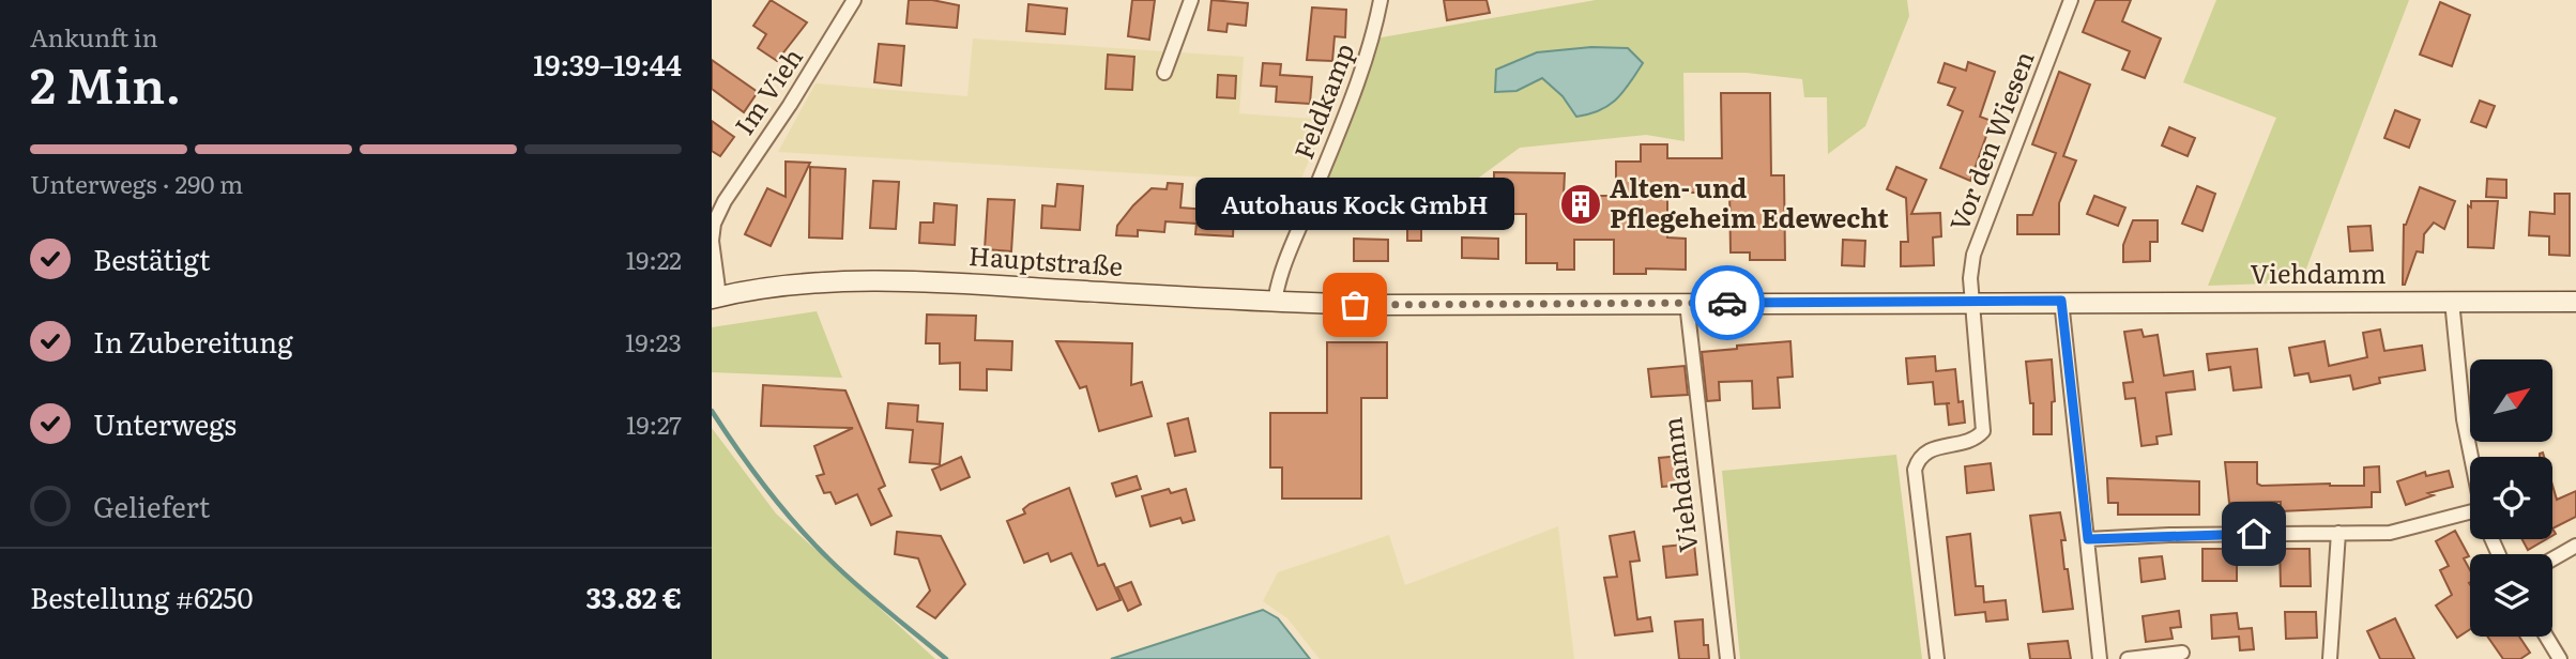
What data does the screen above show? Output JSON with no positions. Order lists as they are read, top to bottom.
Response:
{
  "streets": {
    "main road": ["Hauptstraße", "Viehdamm"],
    "street": ["Im Vieh", "Feldkamp", "Vor den Wiesen"]
  },
  "crossings": [
    ["Im Vieh", "Hauptstraße"],
    ["Feldkamp", "Hauptstraße"],
    ["Vor den Wiesen", "Viehdamm"],
    ["Hauptstraße", "Viehdamm"]
  ],
  "places": {
    "building": ["Alten- und Pflegeheim Edewecht"],
    "other": ["Autohaus Kock GmbH"]
  },
  "north": "top right",
  "page": {
    "heading": ["2 Min.", "Ankunft in", "19:39–19:44"],
    "panel": ["Bestellung #6250", "33.82 €"],
    "bar": "Unterwegs · 290 m",
    "bubble": "Autohaus Kock GmbH",
    "list": [
      ["Bestätigt", "19:22"],
      ["In Zubereitung", "19:23"],
      ["Unterwegs", "19:27"],
      "Geliefert"
    ]
  }
}
